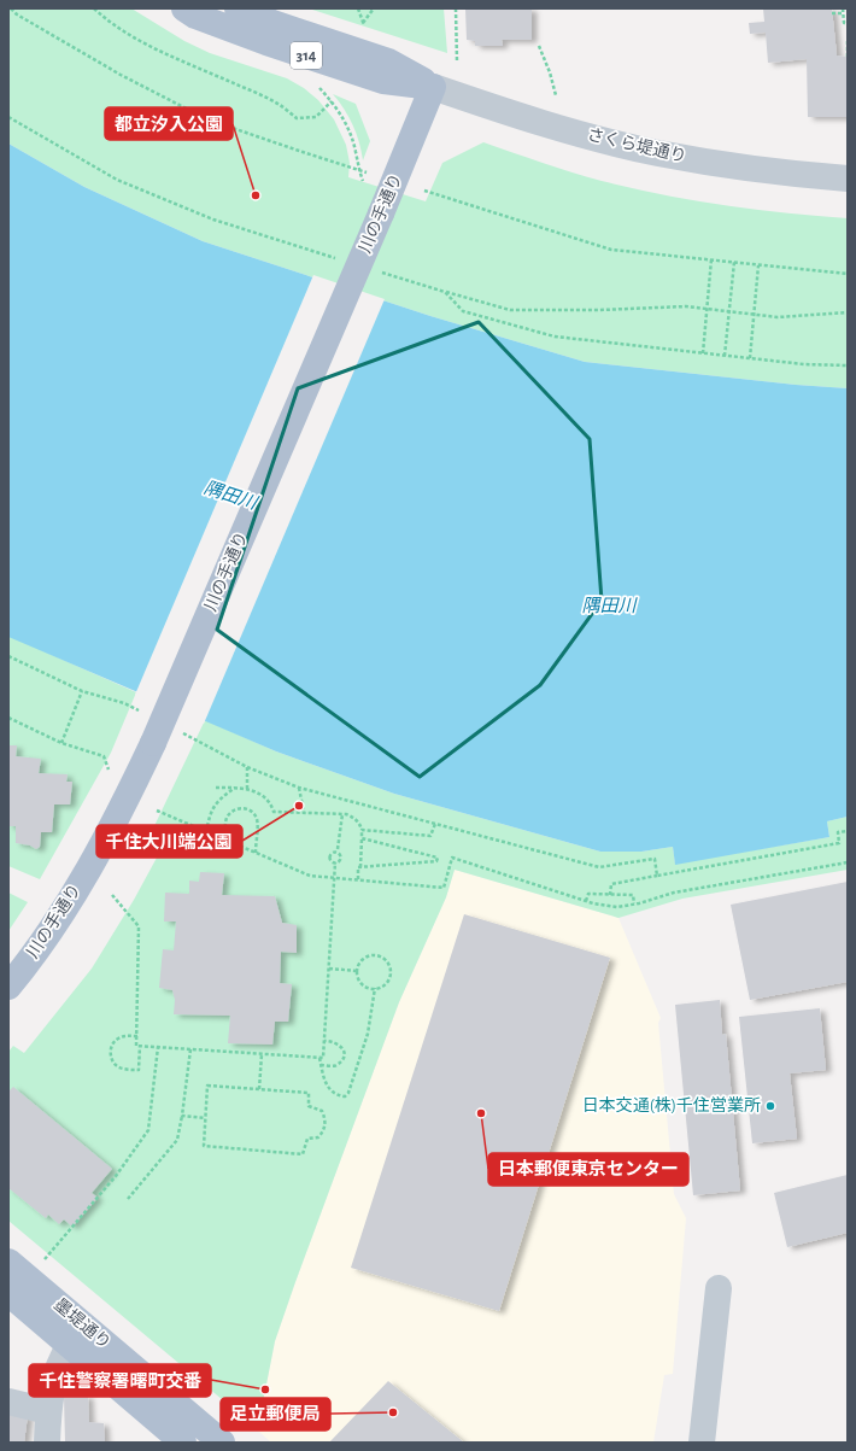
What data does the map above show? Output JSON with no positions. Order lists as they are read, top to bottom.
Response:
{
  "streets": {
    "main road": ["314", "川の手通り", "墨堤通り"],
    "street": ["さくら堤通り"]
  },
  "crossings": [
    ["314", "さくら堤通り"],
    ["314", "川の手通り"],
    ["さくら堤通り", "川の手通り"]
  ],
  "water": ["隅田川"],
  "places": [
    "都立汐入公園",
    "千住大川端公園",
    "日本交通(株)千住営業所",
    "日本郵便東京センター",
    "千住警察署曙町交番",
    "足立郵便局"
  ]
}
